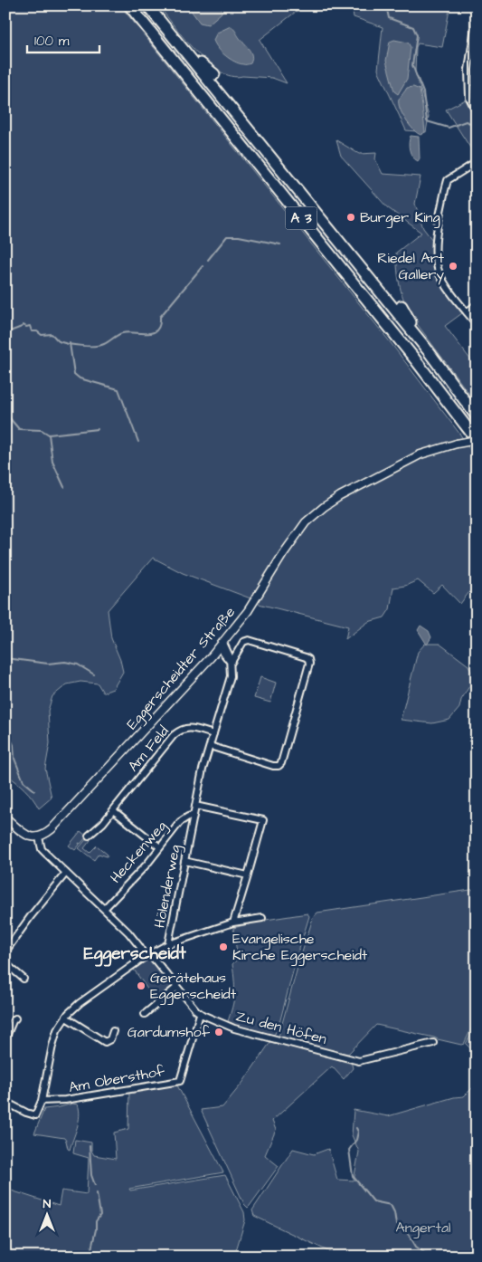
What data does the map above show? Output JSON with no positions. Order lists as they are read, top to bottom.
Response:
{
  "streets": {
    "highway": ["A 3"],
    "street": [
      "Eggerscheidter Straße",
      "Am Feld",
      "Heckenweg",
      "Hölenderweg",
      "Zu den Höfen",
      "Am Obersthof"
    ]
  },
  "crossings": [
    ["A 3", "Eggerscheidter Straße"],
    ["Eggerscheidter Straße", "Hölenderweg"],
    ["Eggerscheidter Straße", "Zu den Höfen"],
    ["Am Feld", "Hölenderweg"],
    ["Heckenweg", "Hölenderweg"],
    ["Heckenweg", "Zu den Höfen"],
    ["Hölenderweg", "Zu den Höfen"],
    ["Hölenderweg", "Am Obersthof"],
    ["Zu den Höfen", "Am Obersthof"]
  ],
  "districts": ["Eggerscheidt"],
  "parks": ["Angertal"],
  "places": [
    "Burger King",
    "Riedel Art Gallery",
    "Evangelische Kirche Eggerscheidt",
    "Gerätehaus Eggerscheidt",
    "Gardumshof"
  ],
  "scale_bar": "100 m",
  "north": "top"
}
